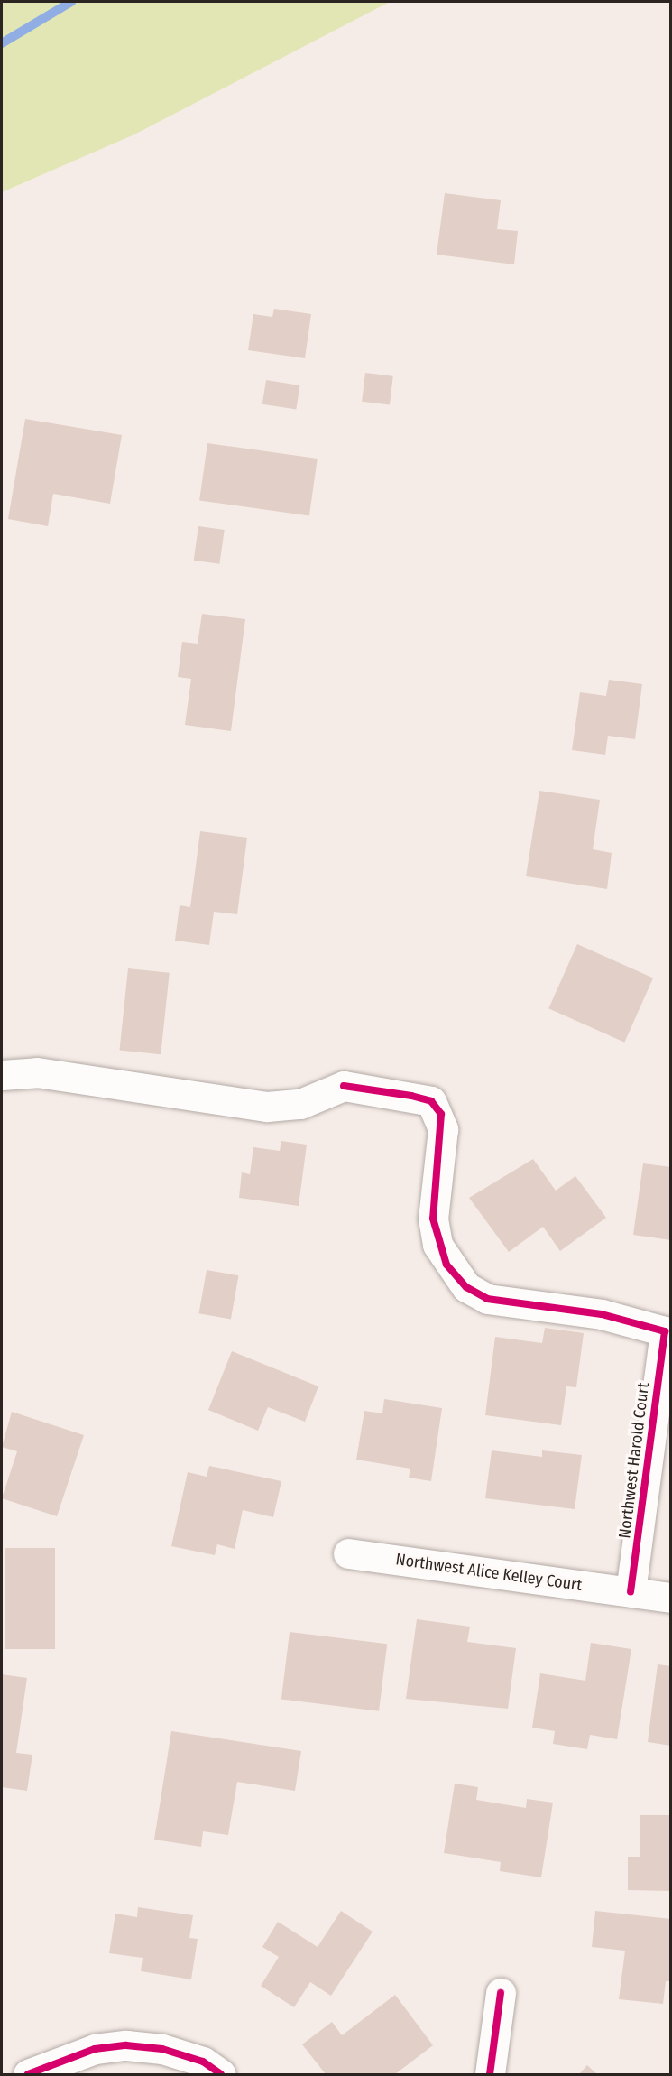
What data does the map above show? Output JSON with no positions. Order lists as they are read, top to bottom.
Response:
{
  "streets": {
    "street": ["Northwest Harold Court", "Northwest Alice Kelley Court"]
  },
  "crossings": [
    ["Northwest Harold Court", "Northwest Alice Kelley Court"]
  ]
}
